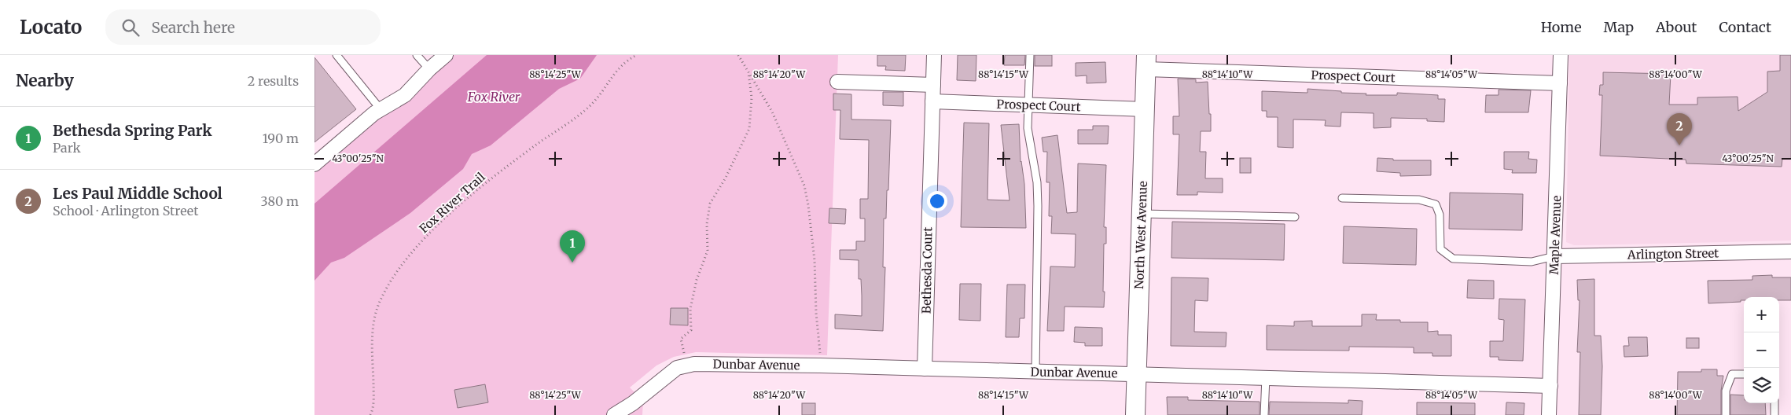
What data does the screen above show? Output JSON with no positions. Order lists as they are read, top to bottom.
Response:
{
  "streets": {
    "street": [
      "Prospect Court",
      "North West Avenue",
      "Maple Avenue",
      "Arlington Street",
      "Bethesda Court",
      "Dunbar Avenue"
    ],
    "path": ["Fox River Trail"]
  },
  "crossings": [
    ["Prospect Court", "North West Avenue"],
    ["Prospect Court", "Maple Avenue"],
    ["Prospect Court", "Bethesda Court"],
    ["North West Avenue", "Dunbar Avenue"],
    ["Maple Avenue", "Arlington Street"],
    ["Maple Avenue", "Dunbar Avenue"],
    ["Bethesda Court", "Dunbar Avenue"]
  ],
  "water": ["Fox River"],
  "page": {
    "header": "Locato",
    "search": "Search here",
    "nav": [
      "Home",
      "Map",
      "About",
      "Contact"
    ],
    "heading": ["Nearby", "2 results"],
    "list": [
      {
        "mark": "1",
        "name": "Bethesda Spring Park",
        "note": "Park",
        "value": "190 m"
      },
      {
        "mark": "2",
        "name": "Les Paul Middle School",
        "note": "School · Arlington Street",
        "value": "380 m"
      }
    ],
    "pins": ["2", "1"],
    "map_buttons": ["+", "−"]
  },
  "coordinates": [
    "88°14'25\"W",
    "88°14'20\"W",
    "88°14'15\"W",
    "88°14'10\"W",
    "88°14'05\"W",
    "88°14'00\"W",
    "43°00'25\"N"
  ]
}
